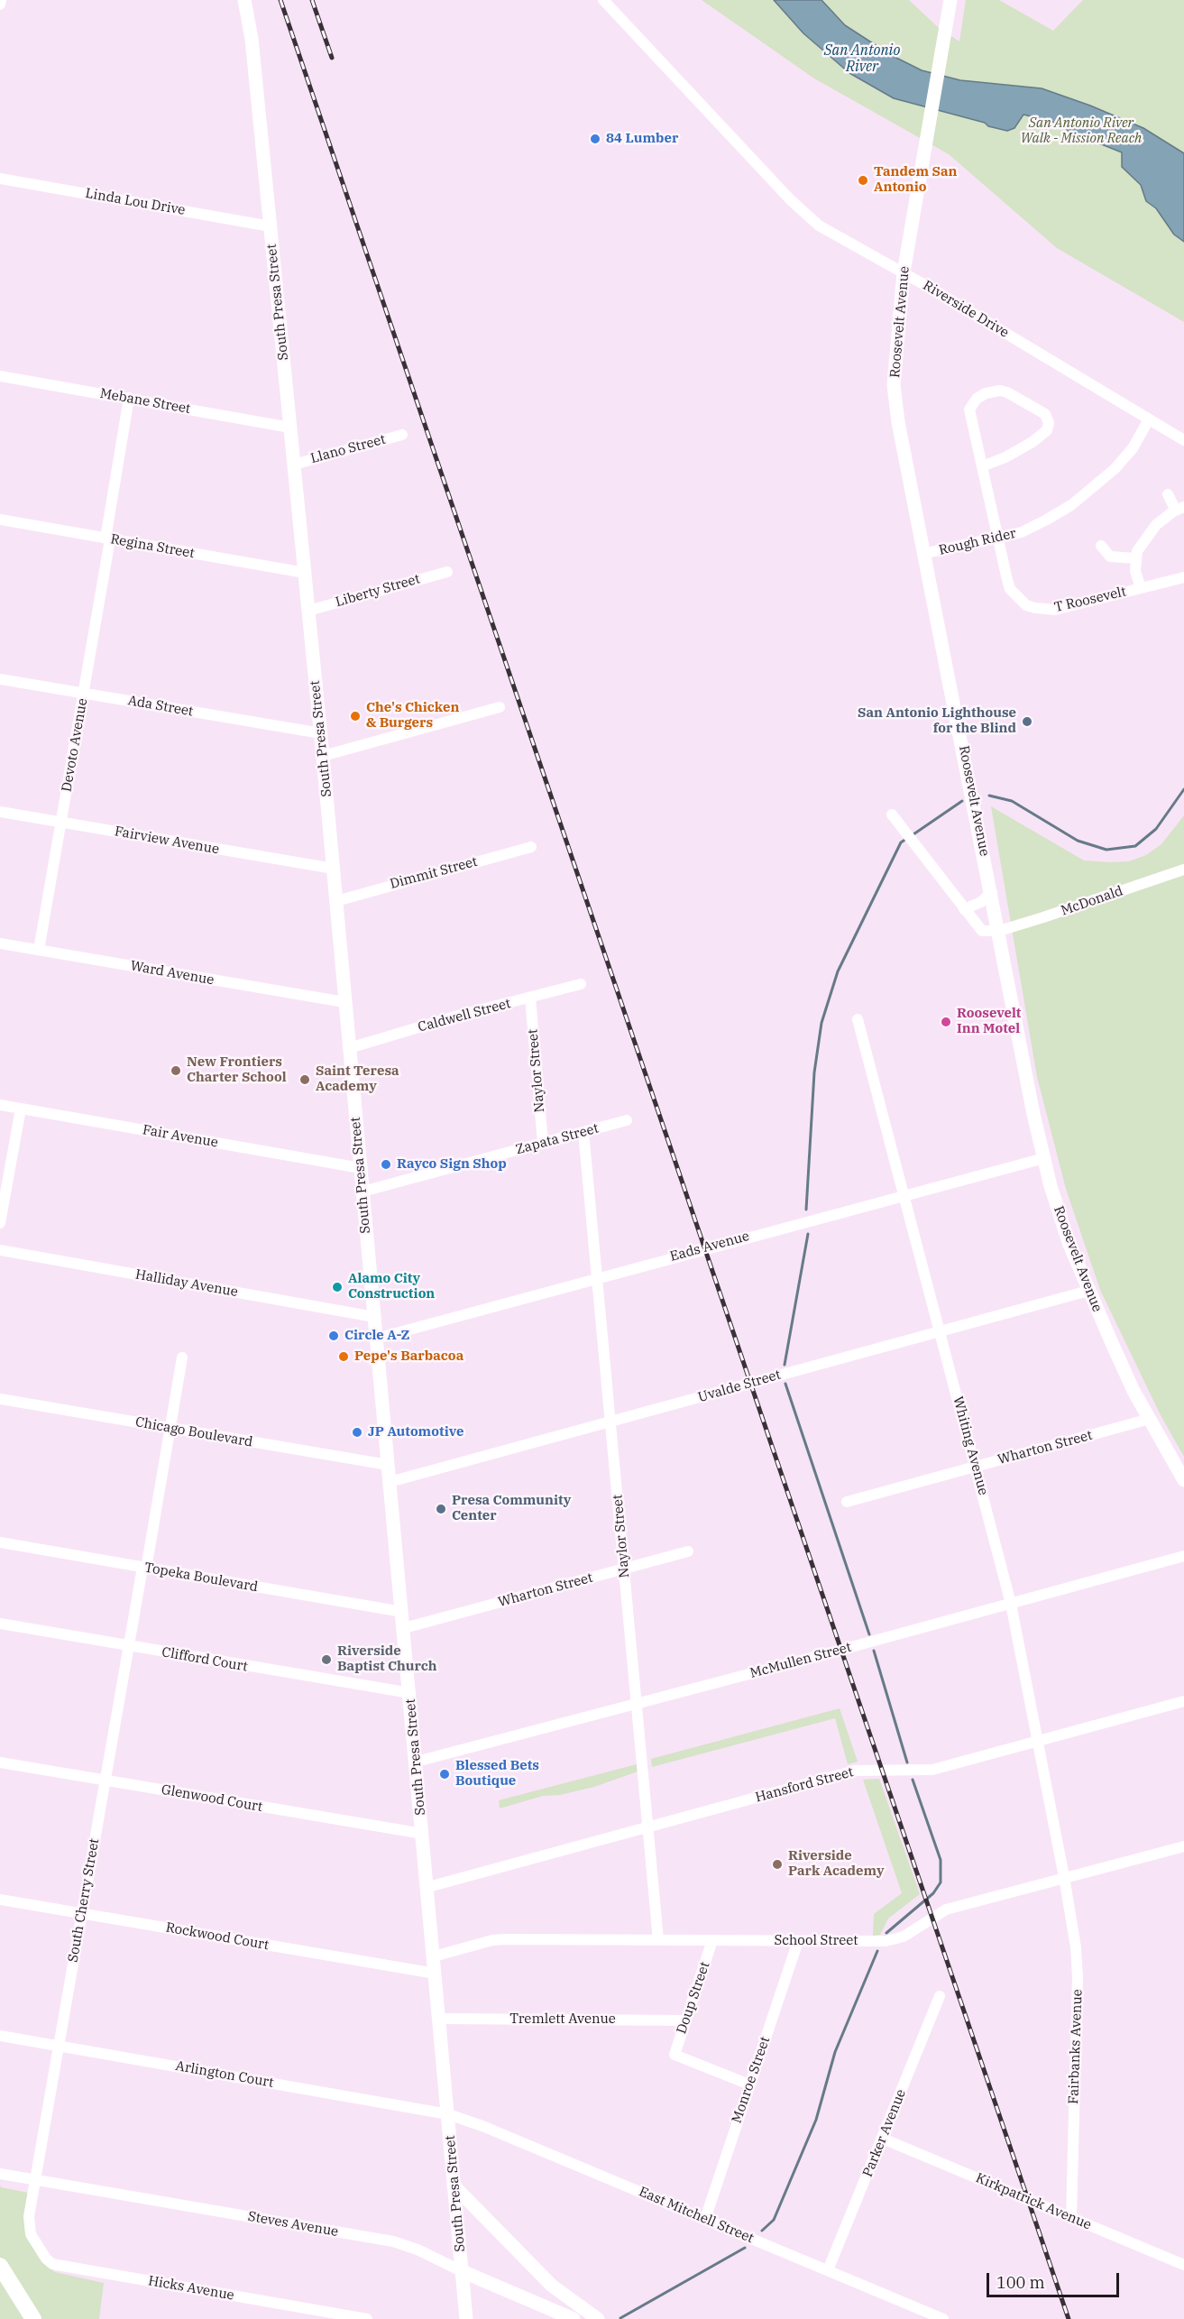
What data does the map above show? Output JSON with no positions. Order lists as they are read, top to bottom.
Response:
{
  "streets": {
    "main road": ["South Presa Street", "Roosevelt Avenue", "Steves Avenue"],
    "street": [
      "Linda Lou Drive",
      "Riverside Drive",
      "Mebane Street",
      "Llano Street",
      "Rough Rider",
      "Regina Street",
      "Liberty Street",
      "T Roosevelt",
      "Ada Street",
      "Devoto Avenue",
      "Fairview Avenue",
      "Dimmit Street",
      "McDonald",
      "Ward Avenue",
      "Caldwell Street",
      "Naylor Street",
      "Fair Avenue",
      "Zapata Street",
      "Eads Avenue",
      "Halliday Avenue",
      "Uvalde Street",
      "Chicago Boulevard",
      "Whiting Avenue",
      "Wharton Street",
      "Topeka Boulevard",
      "Clifford Court",
      "McMullen Street",
      "Hansford Street",
      "Glenwood Court",
      "South Cherry Street",
      "Rockwood Court",
      "School Street",
      "Doup Street",
      "Tremlett Avenue",
      "Fairbanks Avenue",
      "Arlington Court",
      "Monroe Street",
      "Parker Avenue",
      "Kirkpatrick Avenue",
      "East Mitchell Street",
      "Hicks Avenue"
    ]
  },
  "crossings": [
    ["Linda Lou Drive", "South Presa Street"],
    ["South Presa Street", "Mebane Street"],
    ["South Presa Street", "Llano Street"],
    ["South Presa Street", "Regina Street"],
    ["South Presa Street", "Liberty Street"],
    ["South Presa Street", "Ada Street"],
    ["South Presa Street", "Fairview Avenue"],
    ["South Presa Street", "Dimmit Street"],
    ["South Presa Street", "Ward Avenue"],
    ["South Presa Street", "Caldwell Street"],
    ["South Presa Street", "Fair Avenue"],
    ["South Presa Street", "Zapata Street"],
    ["South Presa Street", "Eads Avenue"],
    ["South Presa Street", "Halliday Avenue"],
    ["South Presa Street", "Uvalde Street"],
    ["South Presa Street", "Chicago Boulevard"],
    ["South Presa Street", "Wharton Street"],
    ["South Presa Street", "Topeka Boulevard"],
    ["South Presa Street", "Clifford Court"],
    ["South Presa Street", "McMullen Street"],
    ["South Presa Street", "Hansford Street"],
    ["South Presa Street", "Glenwood Court"],
    ["South Presa Street", "Rockwood Court"],
    ["South Presa Street", "School Street"],
    ["South Presa Street", "Tremlett Avenue"],
    ["South Presa Street", "Arlington Court"],
    ["South Presa Street", "East Mitchell Street"],
    ["South Presa Street", "Steves Avenue"],
    ["Riverside Drive", "Roosevelt Avenue"],
    ["Riverside Drive", "Rough Rider"],
    ["Roosevelt Avenue", "Rough Rider"],
    ["Roosevelt Avenue", "McDonald"],
    ["Roosevelt Avenue", "Eads Avenue"],
    ["Roosevelt Avenue", "Uvalde Street"],
    ["Roosevelt Avenue", "Wharton Street"],
    ["Mebane Street", "Devoto Avenue"],
    ["Rough Rider", "T Roosevelt"],
    ["Regina Street", "Devoto Avenue"],
    ["Ada Street", "Devoto Avenue"],
    ["Devoto Avenue", "Fairview Avenue"],
    ["Devoto Avenue", "Ward Avenue"],
    ["Caldwell Street", "Naylor Street"],
    ["Naylor Street", "Zapata Street"],
    ["Naylor Street", "Eads Avenue"],
    ["Naylor Street", "Uvalde Street"],
    ["Naylor Street", "Wharton Street"],
    ["Naylor Street", "McMullen Street"],
    ["Naylor Street", "Hansford Street"],
    ["Naylor Street", "School Street"],
    ["Eads Avenue", "Whiting Avenue"],
    ["Uvalde Street", "Whiting Avenue"],
    ["Chicago Boulevard", "South Cherry Street"],
    ["Whiting Avenue", "Wharton Street"],
    ["Whiting Avenue", "McMullen Street"],
    ["Whiting Avenue", "Hansford Street"],
    ["Whiting Avenue", "School Street"],
    ["Whiting Avenue", "Fairbanks Avenue"],
    ["Topeka Boulevard", "South Cherry Street"],
    ["Clifford Court", "South Cherry Street"],
    ["Glenwood Court", "South Cherry Street"],
    ["South Cherry Street", "Rockwood Court"],
    ["South Cherry Street", "Arlington Court"],
    ["South Cherry Street", "Steves Avenue"],
    ["South Cherry Street", "Hicks Avenue"],
    ["School Street", "Doup Street"],
    ["School Street", "Fairbanks Avenue"],
    ["School Street", "Monroe Street"],
    ["Doup Street", "Tremlett Avenue"],
    ["Doup Street", "Monroe Street"],
    ["Fairbanks Avenue", "Kirkpatrick Avenue"],
    ["Arlington Court", "East Mitchell Street"],
    ["Monroe Street", "East Mitchell Street"],
    ["Parker Avenue", "Kirkpatrick Avenue"],
    ["Parker Avenue", "East Mitchell Street"]
  ],
  "water": ["San Antonio River"],
  "parks": ["San Antonio River Walk - Mission Reach"],
  "places": [
    "84 Lumber",
    "Tandem San Antonio",
    "Che's Chicken & Burgers",
    "San Antonio Lighthouse for the Blind",
    "Roosevelt Inn Motel",
    "New Frontiers Charter School",
    "Saint Teresa Academy",
    "Rayco Sign Shop",
    "Alamo City Construction",
    "Circle A-Z",
    "Pepe's Barbacoa",
    "JP Automotive",
    "Presa Community Center",
    "Riverside Baptist Church",
    "Blessed Bets Boutique",
    "Riverside Park Academy"
  ],
  "scale_bar": "100 m"
}
